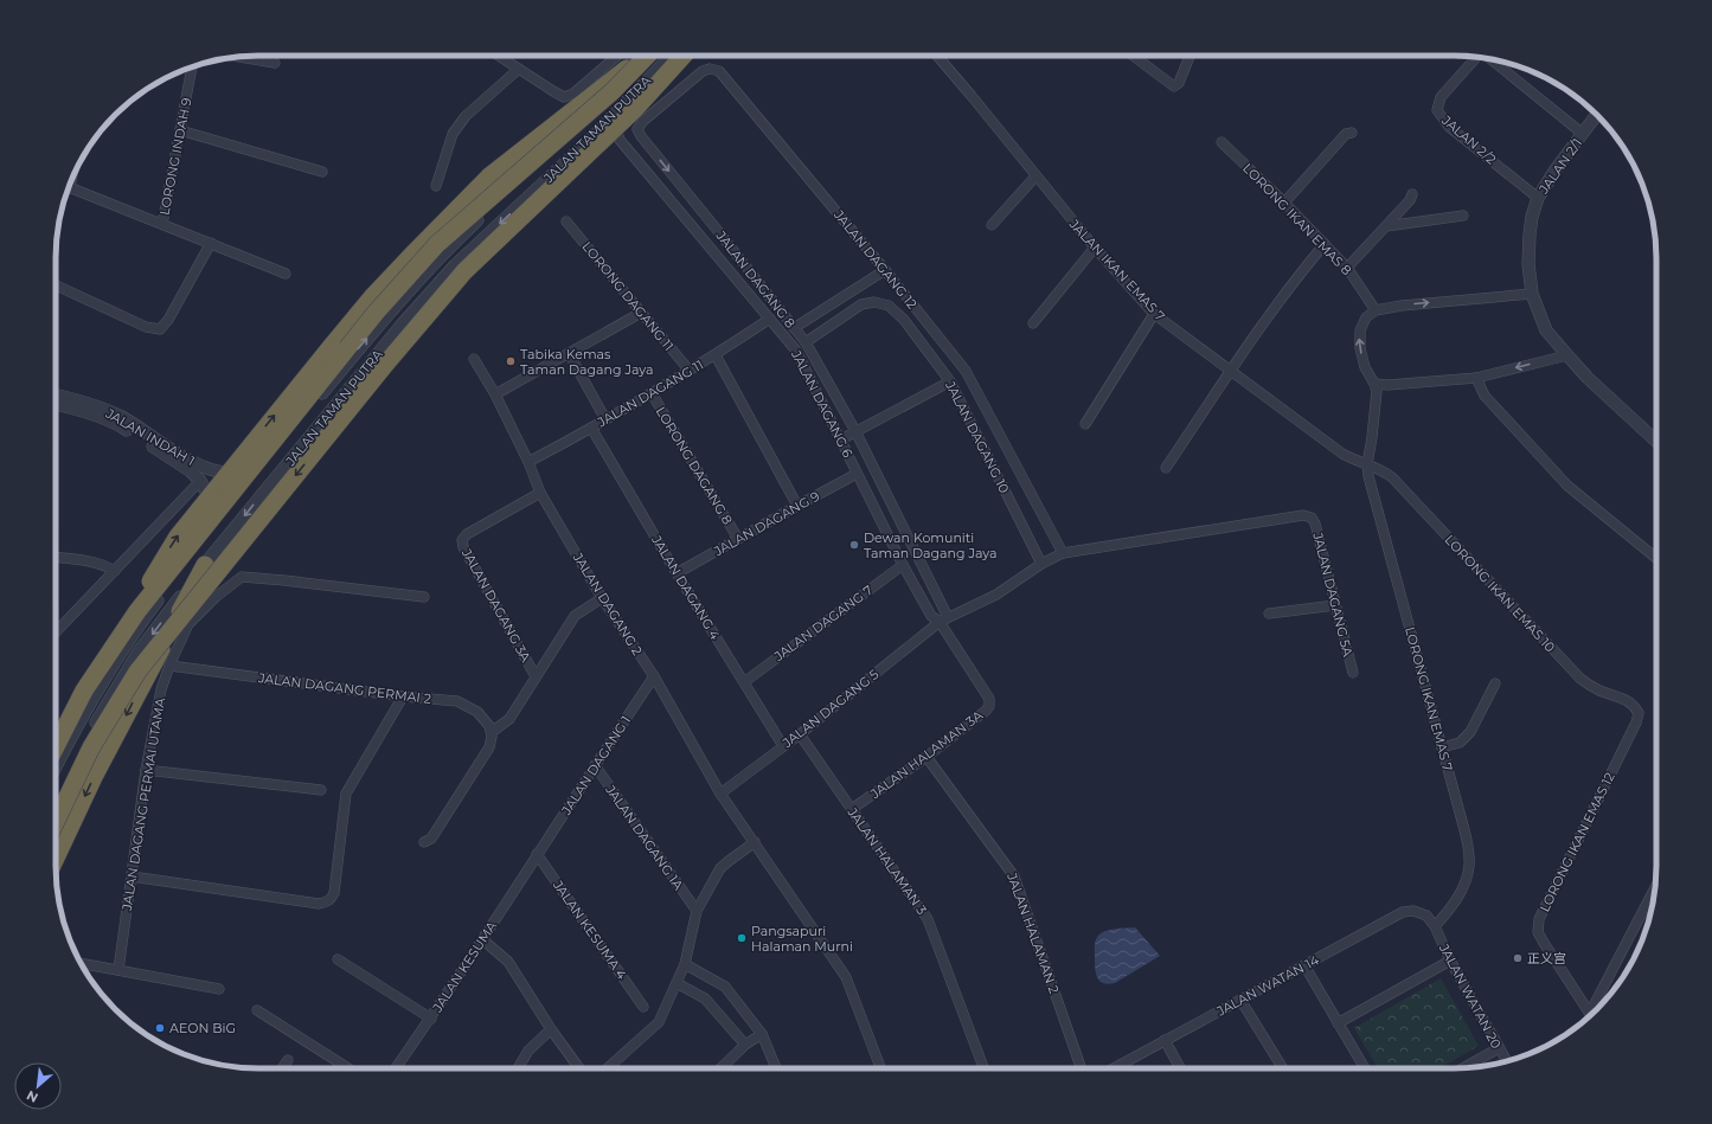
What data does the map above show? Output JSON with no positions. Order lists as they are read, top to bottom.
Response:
{
  "streets": {
    "street": [
      "JALAN TAMAN PUTRA",
      "JALAN 2/2",
      "LORONG INDAH 9",
      "JALAN 2/1",
      "LORONG IKAN EMAS 8",
      "JALAN DAGANG 12",
      "JALAN IKAN EMAS 7",
      "JALAN DAGANG 8",
      "LORONG DAGANG 11",
      "JALAN DAGANG 11",
      "JALAN DAGANG 6",
      "JALAN INDAH 1",
      "JALAN DAGANG 10",
      "LORONG DAGANG 8",
      "JALAN DAGANG 9",
      "JALAN DAGANG 4",
      "LORONG IKAN EMAS 10",
      "JALAN DAGANG 5A",
      "JALAN DAGANG 2",
      "JALAN DAGANG 3A",
      "JALAN DAGANG 7",
      "JALAN DAGANG PERMAI 2",
      "LORONG IKAN EMAS 7",
      "JALAN DAGANG 5",
      "JALAN HALAMAN 3A",
      "JALAN DAGANG 1",
      "JALAN DAGANG PERMAI UTAMA",
      "JALAN DAGANG 1A",
      "LORONG IKAN EMAS 12",
      "JALAN HALAMAN 3",
      "JALAN KESUMA 4",
      "JALAN HALAMAN 2",
      "JALAN KESUMA",
      "JALAN WATAN 14",
      "JALAN WATAN 20"
    ]
  },
  "crossings": [
    ["JALAN TAMAN PUTRA", "JALAN INDAH 1"],
    ["JALAN 2/2", "JALAN 2/1"],
    ["JALAN DAGANG 12", "JALAN DAGANG 8"],
    ["JALAN DAGANG 12", "JALAN DAGANG 5A"],
    ["JALAN IKAN EMAS 7", "LORONG IKAN EMAS 10"],
    ["JALAN IKAN EMAS 7", "LORONG IKAN EMAS 7"],
    ["JALAN DAGANG 8", "JALAN DAGANG 6"],
    ["JALAN DAGANG 8", "JALAN DAGANG 10"],
    ["JALAN DAGANG 8", "JALAN DAGANG 5"],
    ["JALAN DAGANG 8", "JALAN HALAMAN 3A"],
    ["LORONG DAGANG 11", "JALAN DAGANG 11"],
    ["JALAN DAGANG 11", "JALAN DAGANG 6"],
    ["JALAN DAGANG 11", "LORONG DAGANG 8"],
    ["JALAN DAGANG 11", "JALAN DAGANG 4"],
    ["JALAN DAGANG 11", "JALAN DAGANG 2"],
    ["JALAN DAGANG 6", "JALAN DAGANG 9"],
    ["JALAN DAGANG 6", "JALAN DAGANG 7"],
    ["JALAN DAGANG 6", "JALAN DAGANG 5"],
    ["JALAN DAGANG 6", "JALAN HALAMAN 3A"],
    ["LORONG DAGANG 8", "JALAN DAGANG 9"],
    ["JALAN DAGANG 9", "JALAN DAGANG 4"],
    ["JALAN DAGANG 4", "JALAN DAGANG 7"],
    ["JALAN DAGANG 4", "JALAN DAGANG 5"],
    ["LORONG IKAN EMAS 10", "LORONG IKAN EMAS 7"],
    ["LORONG IKAN EMAS 10", "LORONG IKAN EMAS 12"],
    ["JALAN DAGANG 2", "JALAN DAGANG 3A"],
    ["JALAN DAGANG 2", "JALAN DAGANG 5"],
    ["JALAN DAGANG 2", "JALAN DAGANG 1"],
    ["JALAN DAGANG PERMAI 2", "JALAN DAGANG PERMAI UTAMA"],
    ["LORONG IKAN EMAS 7", "JALAN WATAN 14"],
    ["LORONG IKAN EMAS 7", "JALAN WATAN 20"],
    ["JALAN DAGANG 5", "JALAN HALAMAN 3A"],
    ["JALAN DAGANG 5", "JALAN HALAMAN 3"],
    ["JALAN HALAMAN 3A", "JALAN HALAMAN 3"],
    ["JALAN HALAMAN 3A", "JALAN HALAMAN 2"],
    ["JALAN DAGANG 1", "JALAN DAGANG 1A"],
    ["JALAN DAGANG 1", "JALAN KESUMA 4"],
    ["JALAN DAGANG 1", "JALAN KESUMA"],
    ["JALAN KESUMA 4", "JALAN KESUMA"],
    ["JALAN WATAN 14", "JALAN WATAN 20"]
  ],
  "one_way": ["JALAN DAGANG 8"],
  "places": [
    "Tabika Kemas Taman Dagang Jaya",
    "Dewan Komuniti Taman Dagang Jaya",
    "Pangsapuri Halaman Murni",
    "正义宫",
    "AEON BiG"
  ],
  "north": "bottom left"
}
